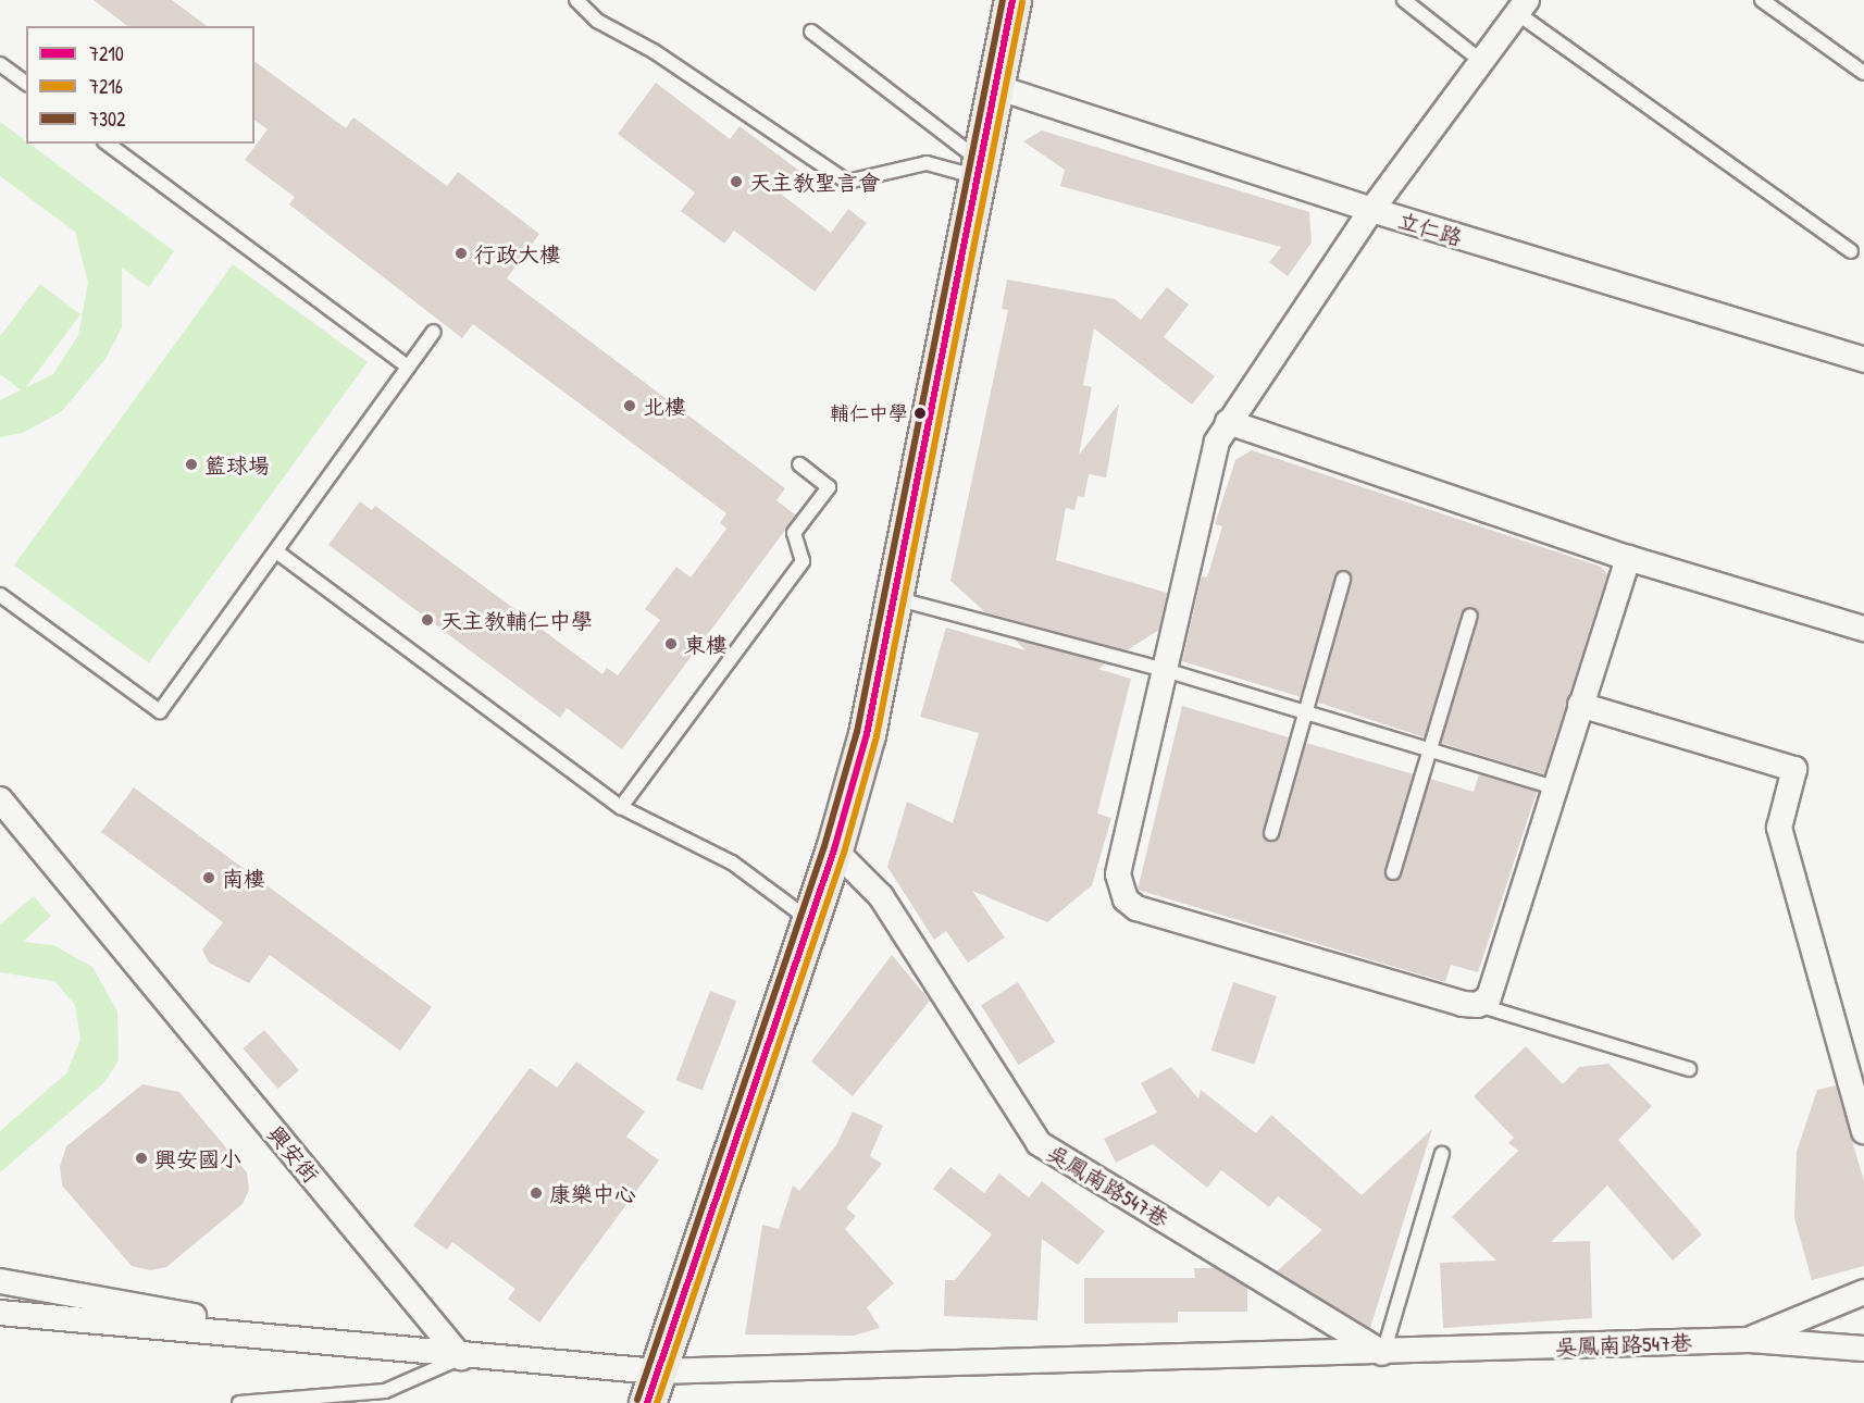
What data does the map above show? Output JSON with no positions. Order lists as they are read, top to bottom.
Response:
{
  "streets": {
    "street": ["立仁路", "興安街", "吳鳳南路547巷"]
  },
  "places": [
    "天主教聖言會",
    "行政大樓",
    "北樓",
    "輔仁中學",
    "籃球場",
    "天主教輔仁中學",
    "東樓",
    "南樓",
    "興安國小",
    "康樂中心"
  ],
  "lines": ["transit line 7210", "transit line 7302", "transit line 7216"],
  "legend": ["7210", "7216", "7302"]
}
